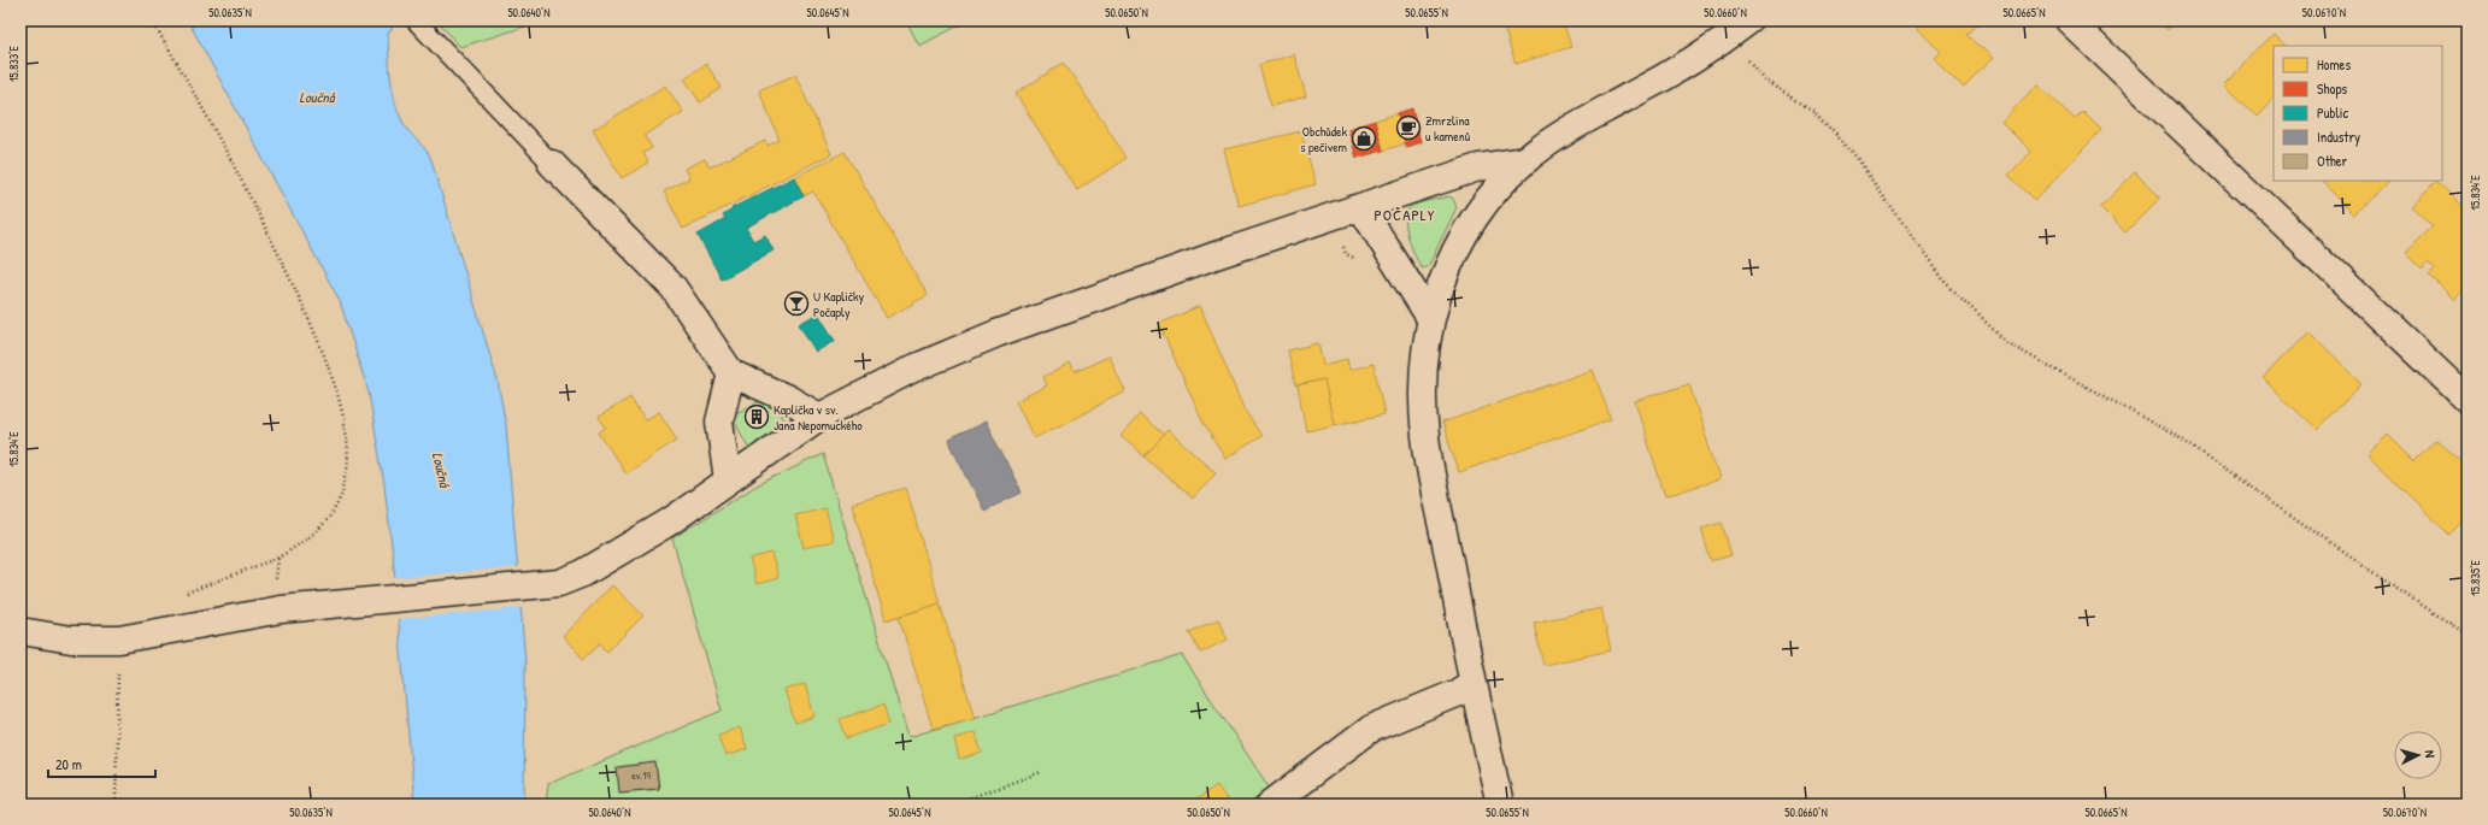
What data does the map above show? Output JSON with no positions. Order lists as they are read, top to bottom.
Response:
{
  "districts": ["POČAPLY"],
  "water": ["Loučná"],
  "places": {
    "cafe": ["Zmrzlina u kamenů"],
    "shop": ["Obchůdek s pečivem"],
    "bar": ["U Kapličky Počaply"],
    "building": ["Kaplička v sv. Jana Nepomuckého"]
  },
  "house_numbers": ["ev.19"],
  "legend": [
    "Homes",
    "Shops",
    "Public",
    "Industry",
    "Other"
  ],
  "scale_bar": "20 m",
  "north": "right",
  "coordinates": [
    "50.0635°N",
    "50.0640°N",
    "50.0645°N",
    "50.0650°N",
    "50.0655°N",
    "50.0660°N",
    "50.0665°N",
    "50.0670°N",
    "15.833°E",
    "15.834°E",
    "15.835°E"
  ]
}
